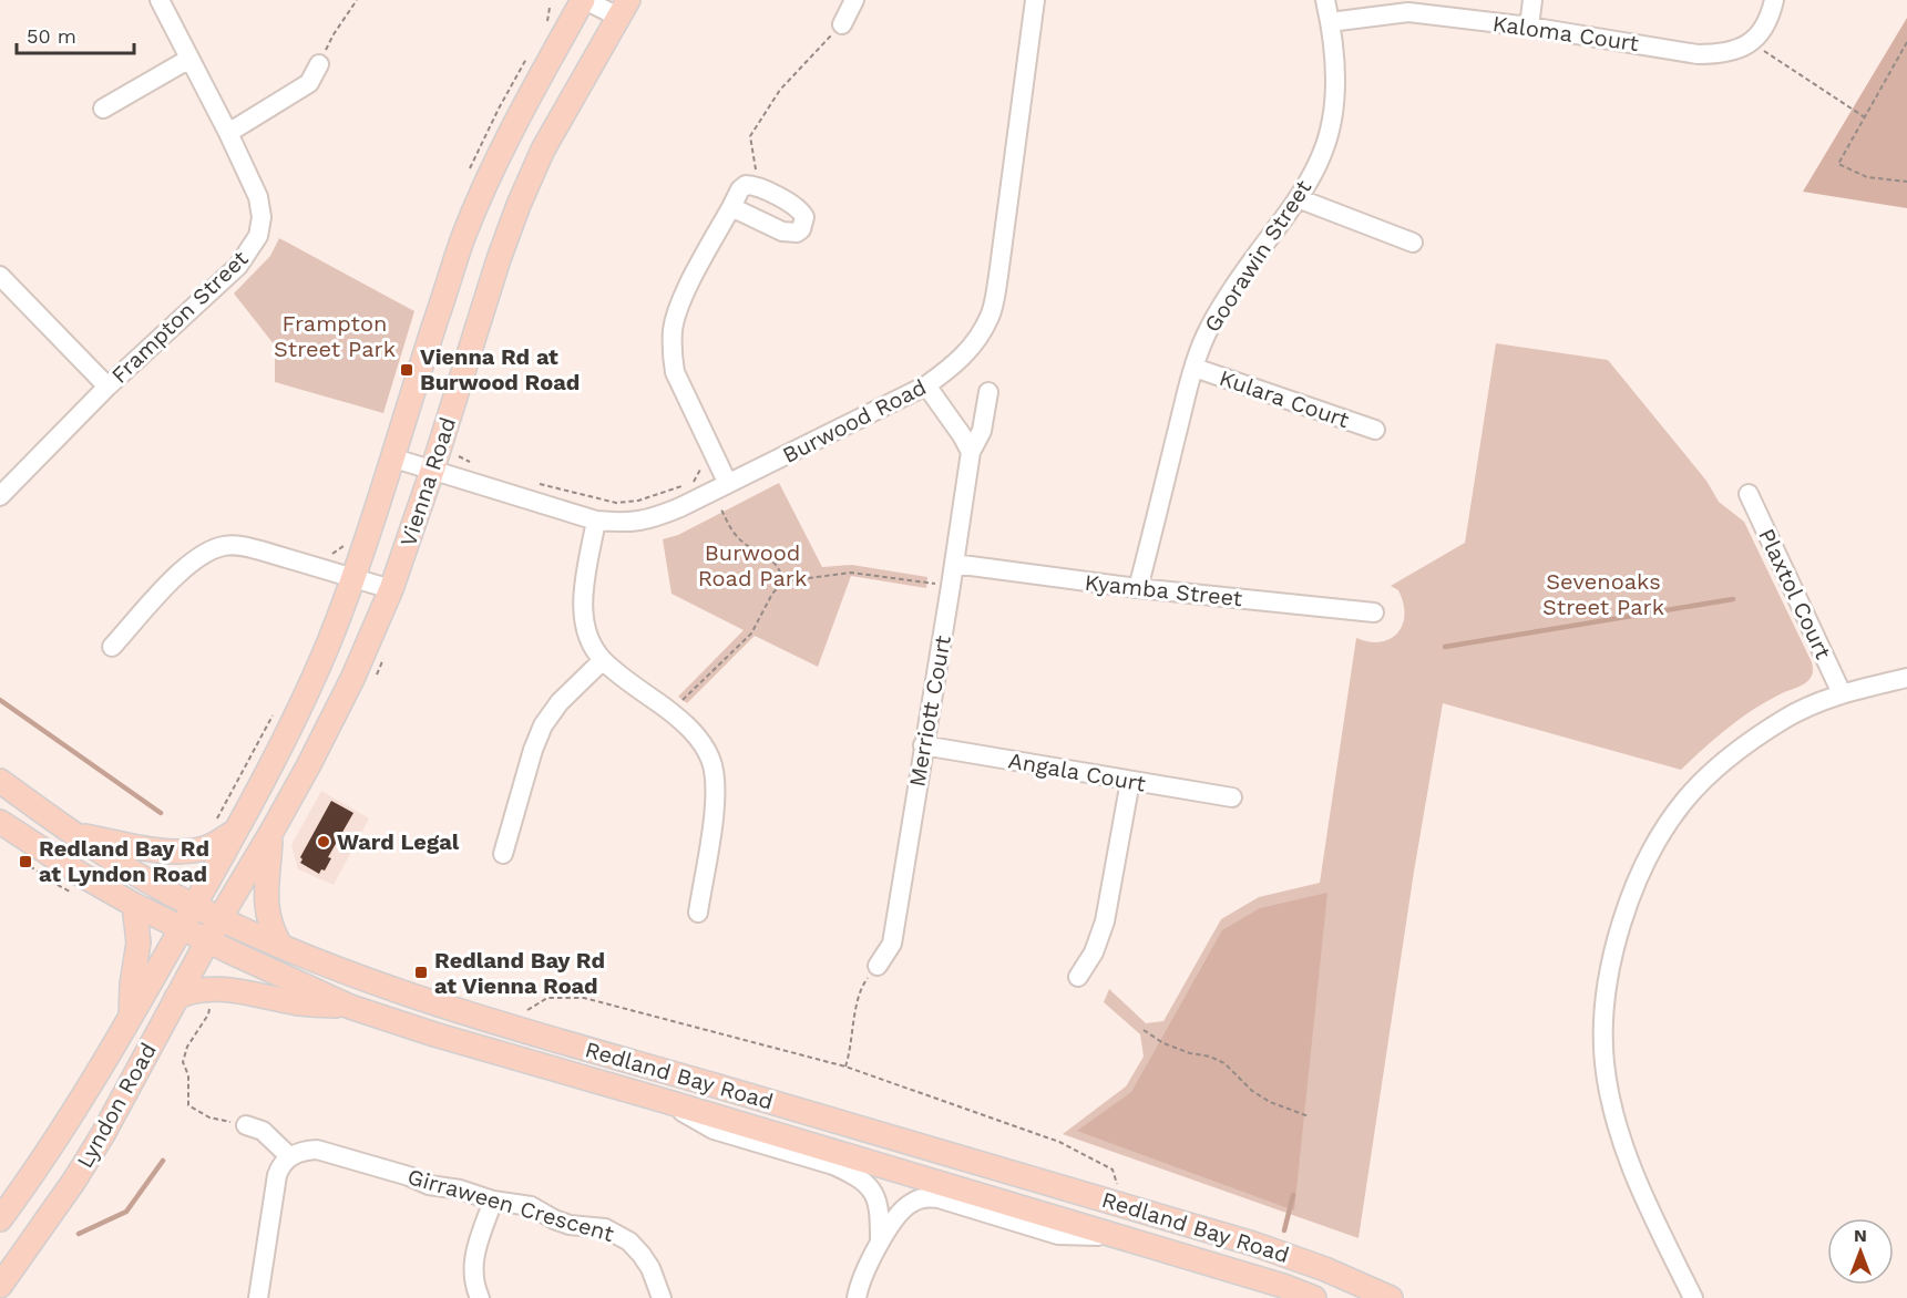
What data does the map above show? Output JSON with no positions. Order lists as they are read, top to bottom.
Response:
{
  "streets": {
    "main road": ["Vienna Road", "Redland Bay Road", "Lyndon Road"],
    "street": [
      "Kaloma Court",
      "Goorawin Street",
      "Frampton Street",
      "Kulara Court",
      "Burwood Road",
      "Kyamba Street",
      "Plaxtol Court",
      "Merriott Court",
      "Angala Court",
      "Girraween Crescent"
    ]
  },
  "crossings": [
    ["Kaloma Court", "Goorawin Street"],
    ["Goorawin Street", "Kulara Court"],
    ["Goorawin Street", "Kyamba Street"],
    ["Burwood Road", "Vienna Road"],
    ["Vienna Road", "Redland Bay Road"],
    ["Vienna Road", "Lyndon Road"],
    ["Kyamba Street", "Merriott Court"],
    ["Merriott Court", "Angala Court"],
    ["Redland Bay Road", "Lyndon Road"]
  ],
  "parks": ["Frampton Street Park", "Burwood Road Park", "Sevenoaks Street Park"],
  "places": {
    "transit": ["Vienna Rd at Burwood Road", "Redland Bay Rd at Lyndon Road", "Redland Bay Rd at Vienna Road"],
    "other": ["Ward Legal"]
  },
  "scale_bar": "50 m",
  "north": "top"
}
